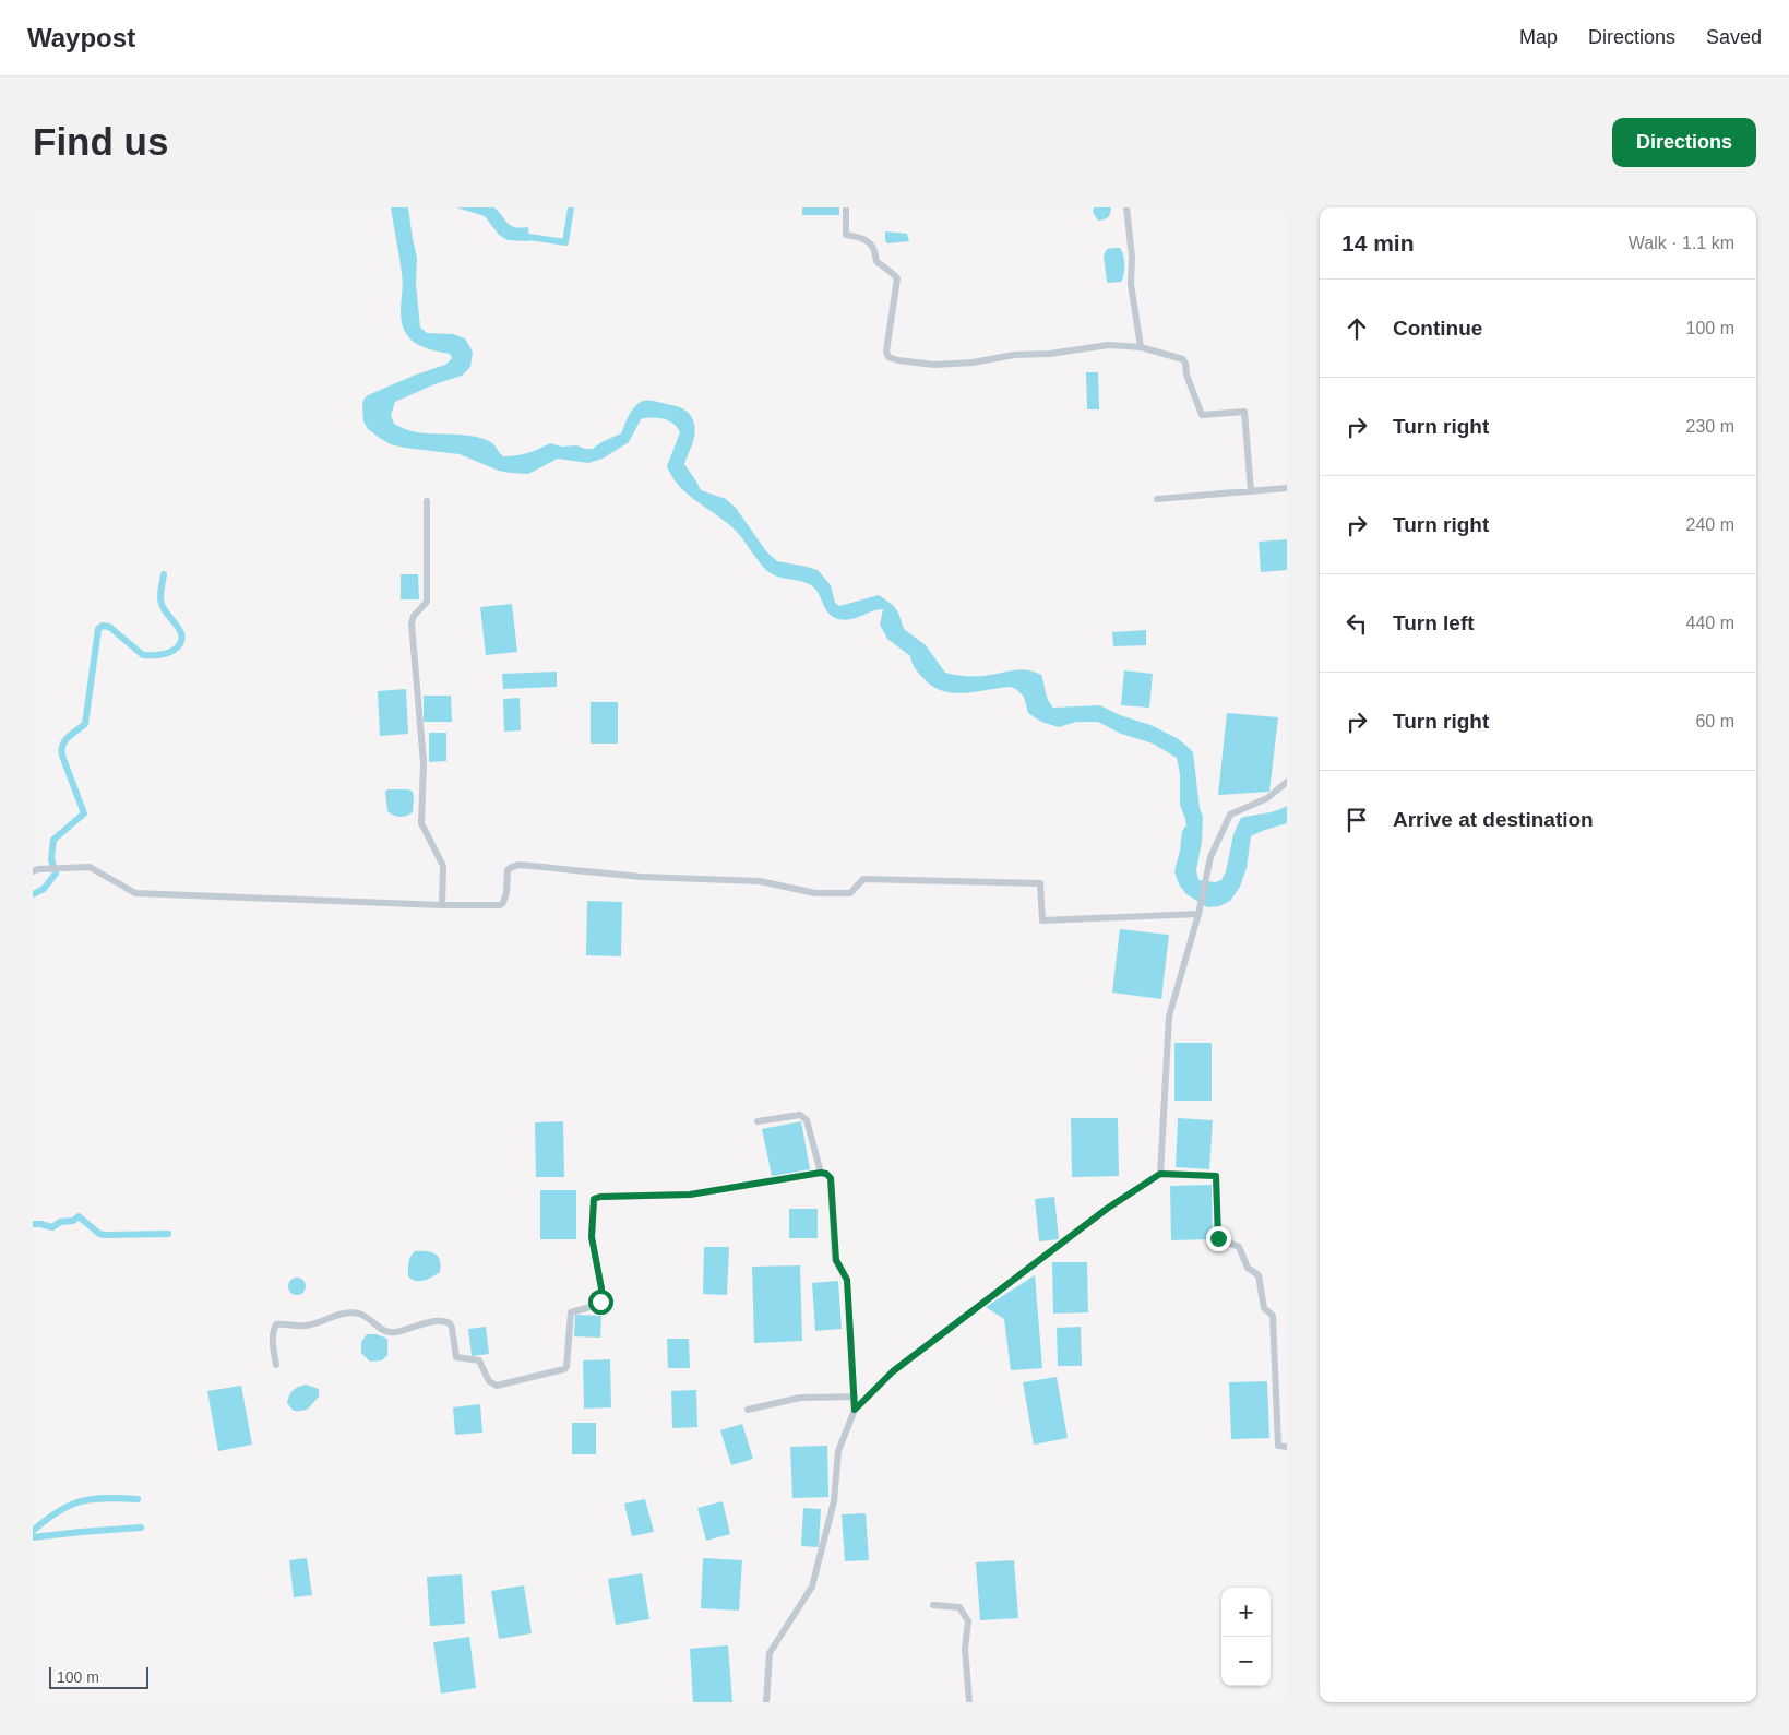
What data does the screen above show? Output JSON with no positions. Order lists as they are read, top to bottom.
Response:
{
  "scale_bar": "100 m",
  "page": {
    "header": "Waypost",
    "nav": ["Map", "Directions", "Saved"],
    "buttons": "Directions",
    "title": "Find us",
    "heading": ["14 min", "Walk · 1.1 km"],
    "list": [
      ["Continue", "100 m"],
      ["Turn right", "230 m"],
      ["Turn right", "240 m"],
      ["Turn left", "440 m"],
      ["Turn right", "60 m"],
      "Arrive at destination"
    ],
    "map_buttons": ["+", "−"],
    "scale": "100 m"
  }
}
